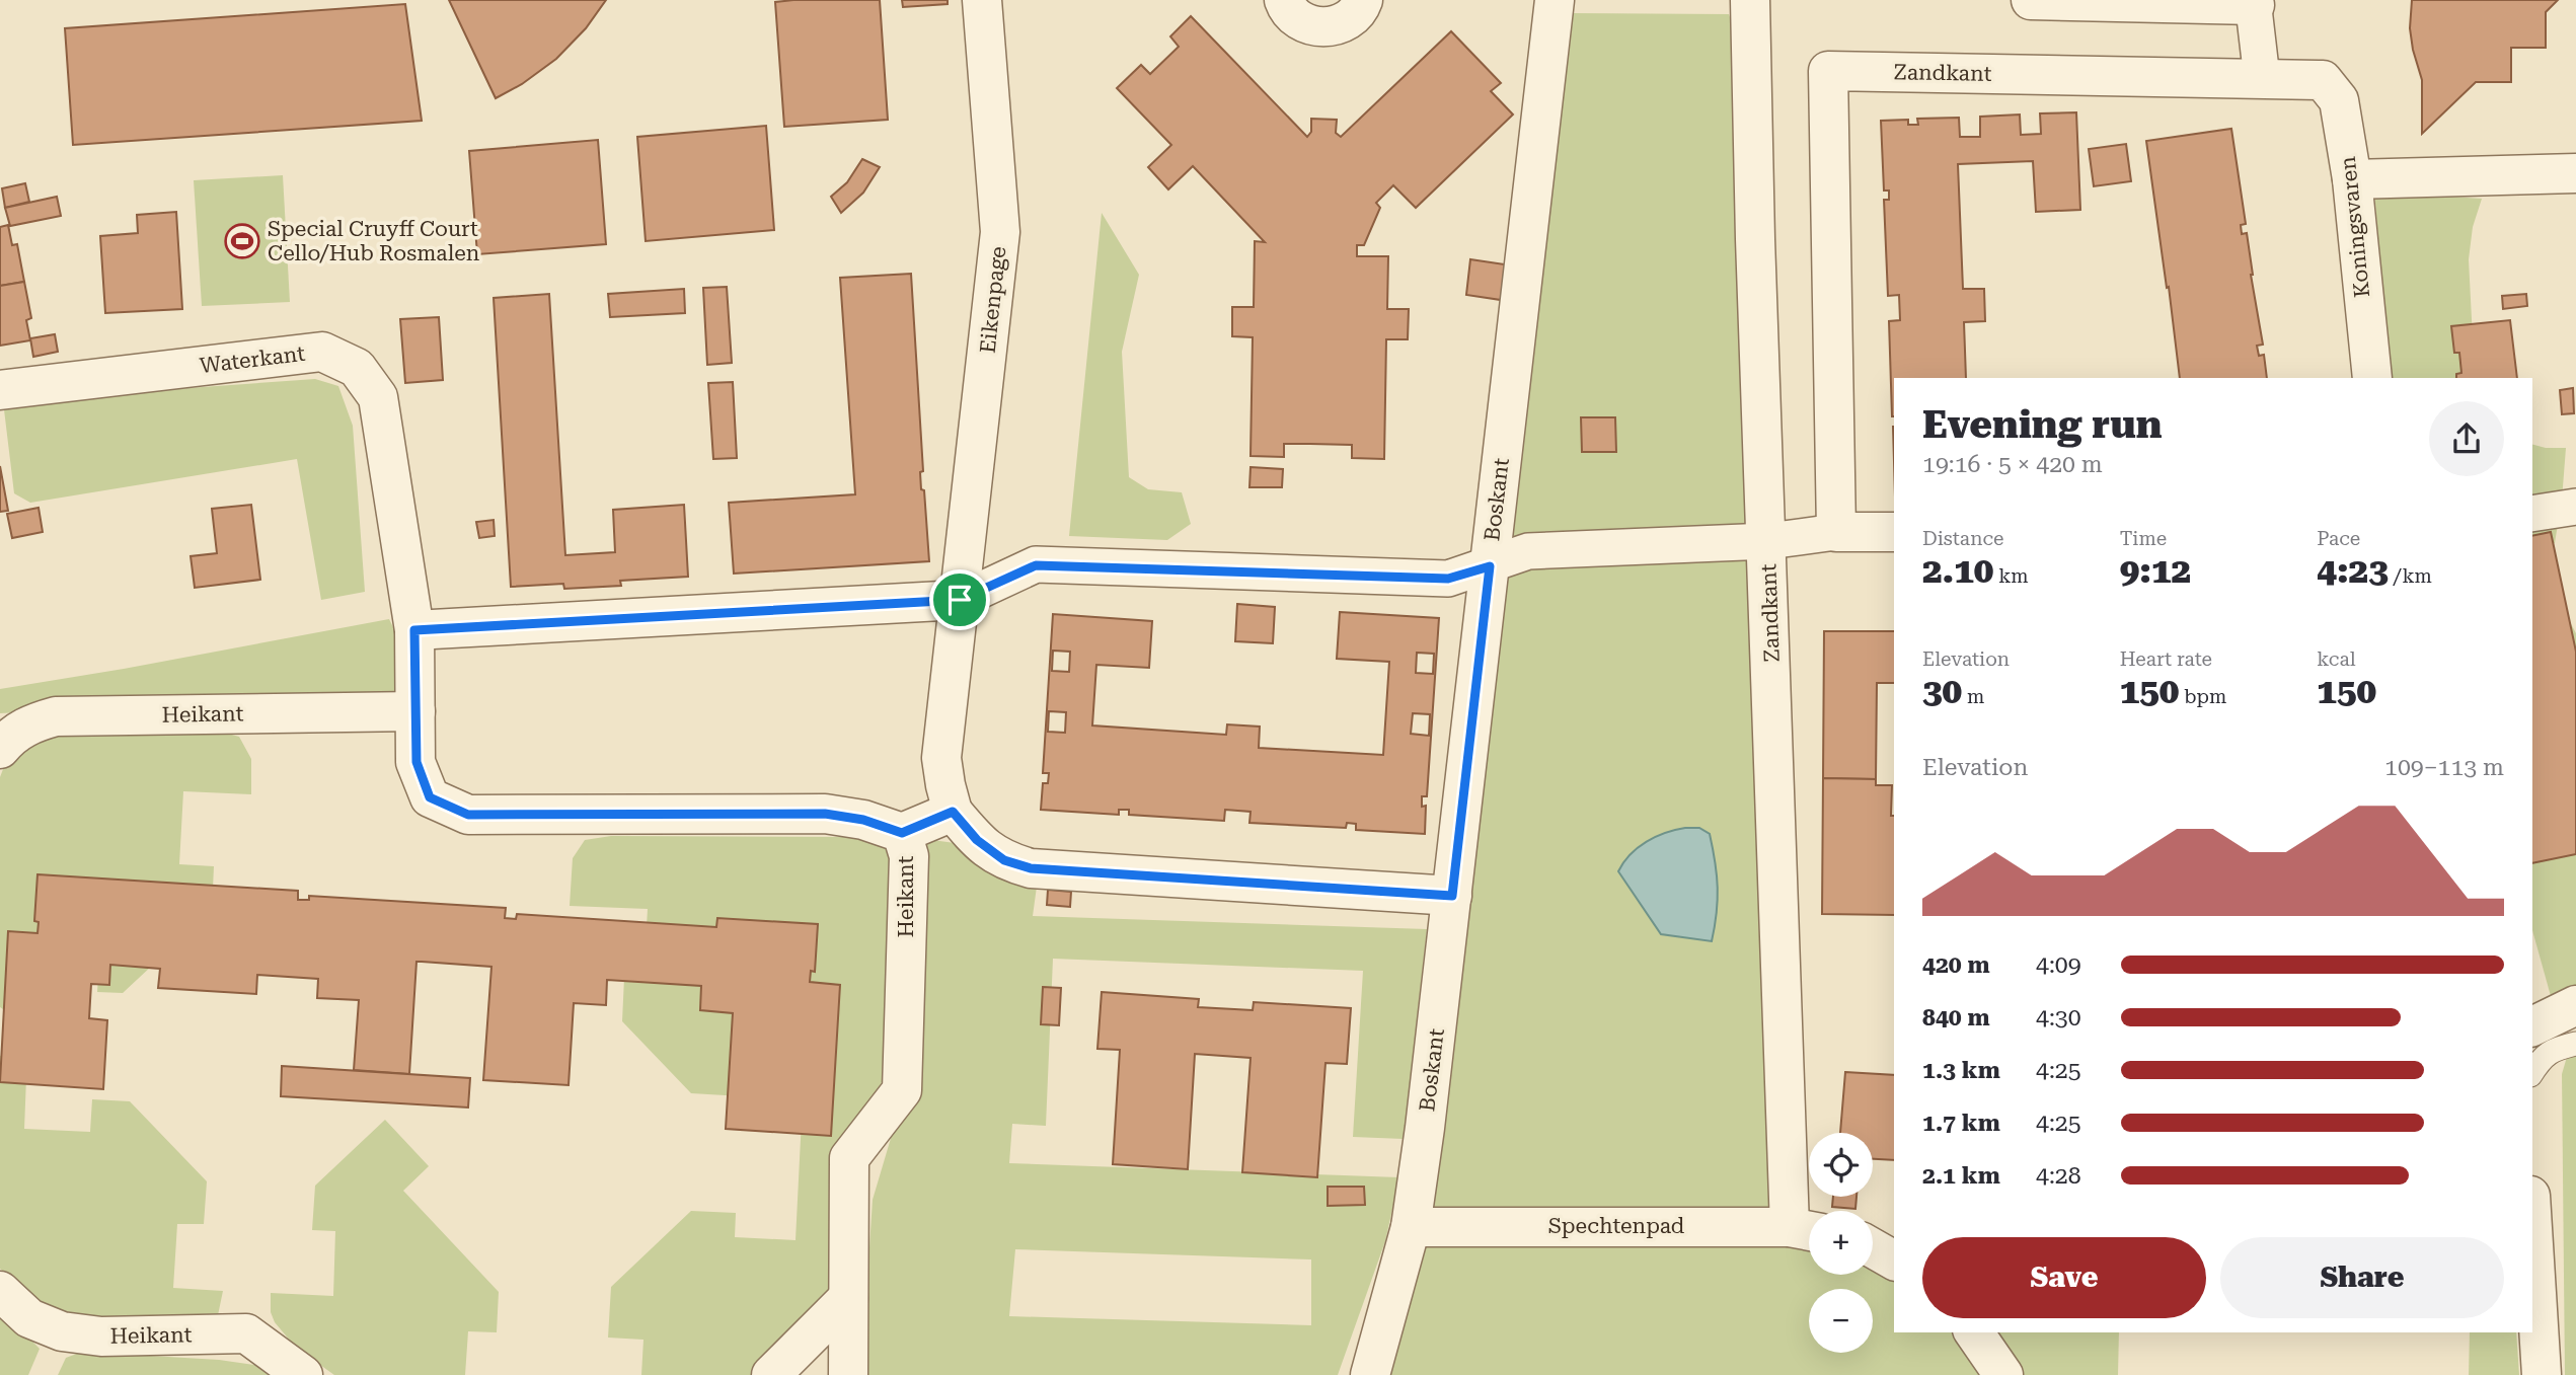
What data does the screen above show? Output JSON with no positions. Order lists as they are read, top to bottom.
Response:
{
  "streets": {
    "street": [
      "Zandkant",
      "Koningsvaren",
      "Eikenpage",
      "Waterkant",
      "Boskant",
      "Heikant",
      "Spechtenpad"
    ]
  },
  "crossings": [
    ["Zandkant", "Koningsvaren"],
    ["Zandkant", "Spechtenpad"],
    ["Waterkant", "Heikant"],
    ["Boskant", "Spechtenpad"]
  ],
  "places": {
    "sports": ["Special Cruyff Court Cello/Hub Rosmalen"]
  },
  "page": {
    "heading": ["Evening run", "19:16 · 5 × 420 m"],
    "stats": [
      ["Distance", "2.10 km"],
      ["Time", "9:12"],
      ["Pace", "4:23 /km"],
      ["Elevation", "30 m"],
      ["Heart rate", "150 bpm"],
      ["kcal", "150"]
    ],
    "chart": ["Elevation", "109–113 m"],
    "list": [
      {
        "name": "420 m",
        "note": "4:09"
      },
      {
        "name": "840 m",
        "note": "4:30"
      },
      {
        "name": "1.3 km",
        "note": "4:25"
      },
      {
        "name": "1.7 km",
        "note": "4:25"
      },
      {
        "name": "2.1 km",
        "note": "4:28"
      }
    ],
    "map_buttons": ["+", "−"],
    "buttons": ["Save", "Share"]
  }
}
